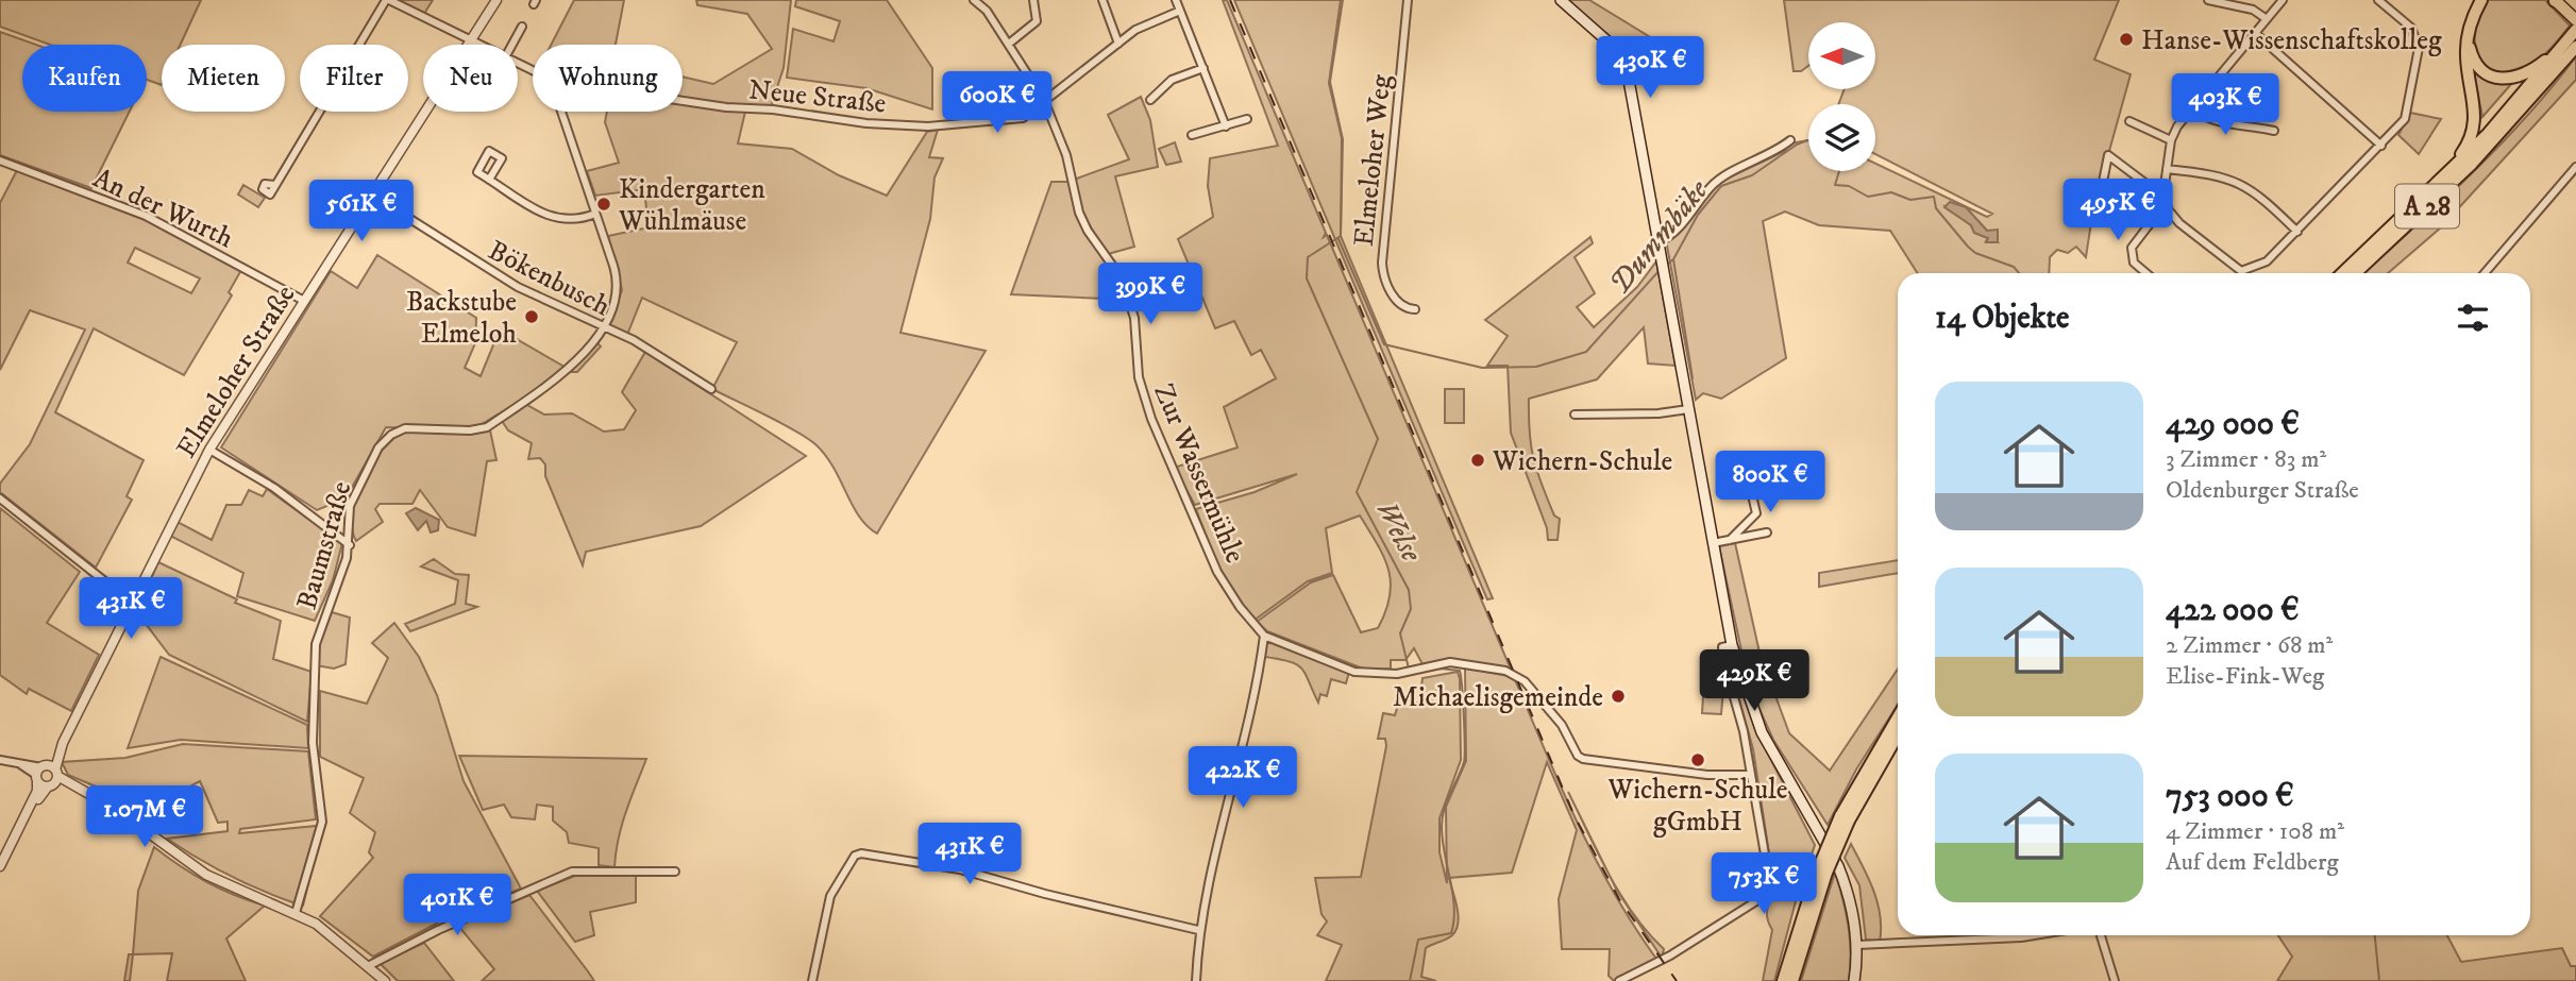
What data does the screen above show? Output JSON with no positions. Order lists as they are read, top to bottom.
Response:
{
  "streets": {
    "highway": ["A 28"],
    "street": [
      "Neue Straße",
      "Elmeloher Weg",
      "An der Wurth",
      "Bökenbusch",
      "Elmeloher Straße",
      "Zur Wassermühle",
      "Baumstraße"
    ]
  },
  "crossings": [
    ["Neue Straße", "Elmeloher Straße"],
    ["Neue Straße", "Zur Wassermühle"],
    ["An der Wurth", "Elmeloher Straße"],
    ["Bökenbusch", "Elmeloher Straße"],
    ["Bökenbusch", "Baumstraße"]
  ],
  "water": ["Dummbäke", "Welse"],
  "places": [
    "Hanse-Wissenschaftskolleg",
    "Kindergarten Wühlmäuse",
    "Backstube Elmeloh",
    "Wichern-Schule",
    "Michaelisgemeinde",
    "Wichern-Schule gGmbH"
  ],
  "north": "left",
  "page": {
    "price": [
      "430K €",
      "600K €",
      "403K €",
      "495K €",
      "561K €",
      "399K €",
      "800K €",
      "431K €",
      "429K €",
      "422K €",
      "1.07M €",
      "431K €",
      "753K €",
      "401K €"
    ],
    "chip": [
      "Kaufen",
      "Mieten",
      "Filter",
      "Neu",
      "Wohnung"
    ],
    "heading": "14 Objekte",
    "list": [
      {
        "name": "429 000 €",
        "note": "3 Zimmer · 83 m² · Oldenburger Straße"
      },
      {
        "name": "422 000 €",
        "note": "2 Zimmer · 68 m² · Elise-Fink-Weg"
      },
      {
        "name": "753 000 €",
        "note": "4 Zimmer · 108 m² · Auf dem Feldberg"
      }
    ]
  }
}
